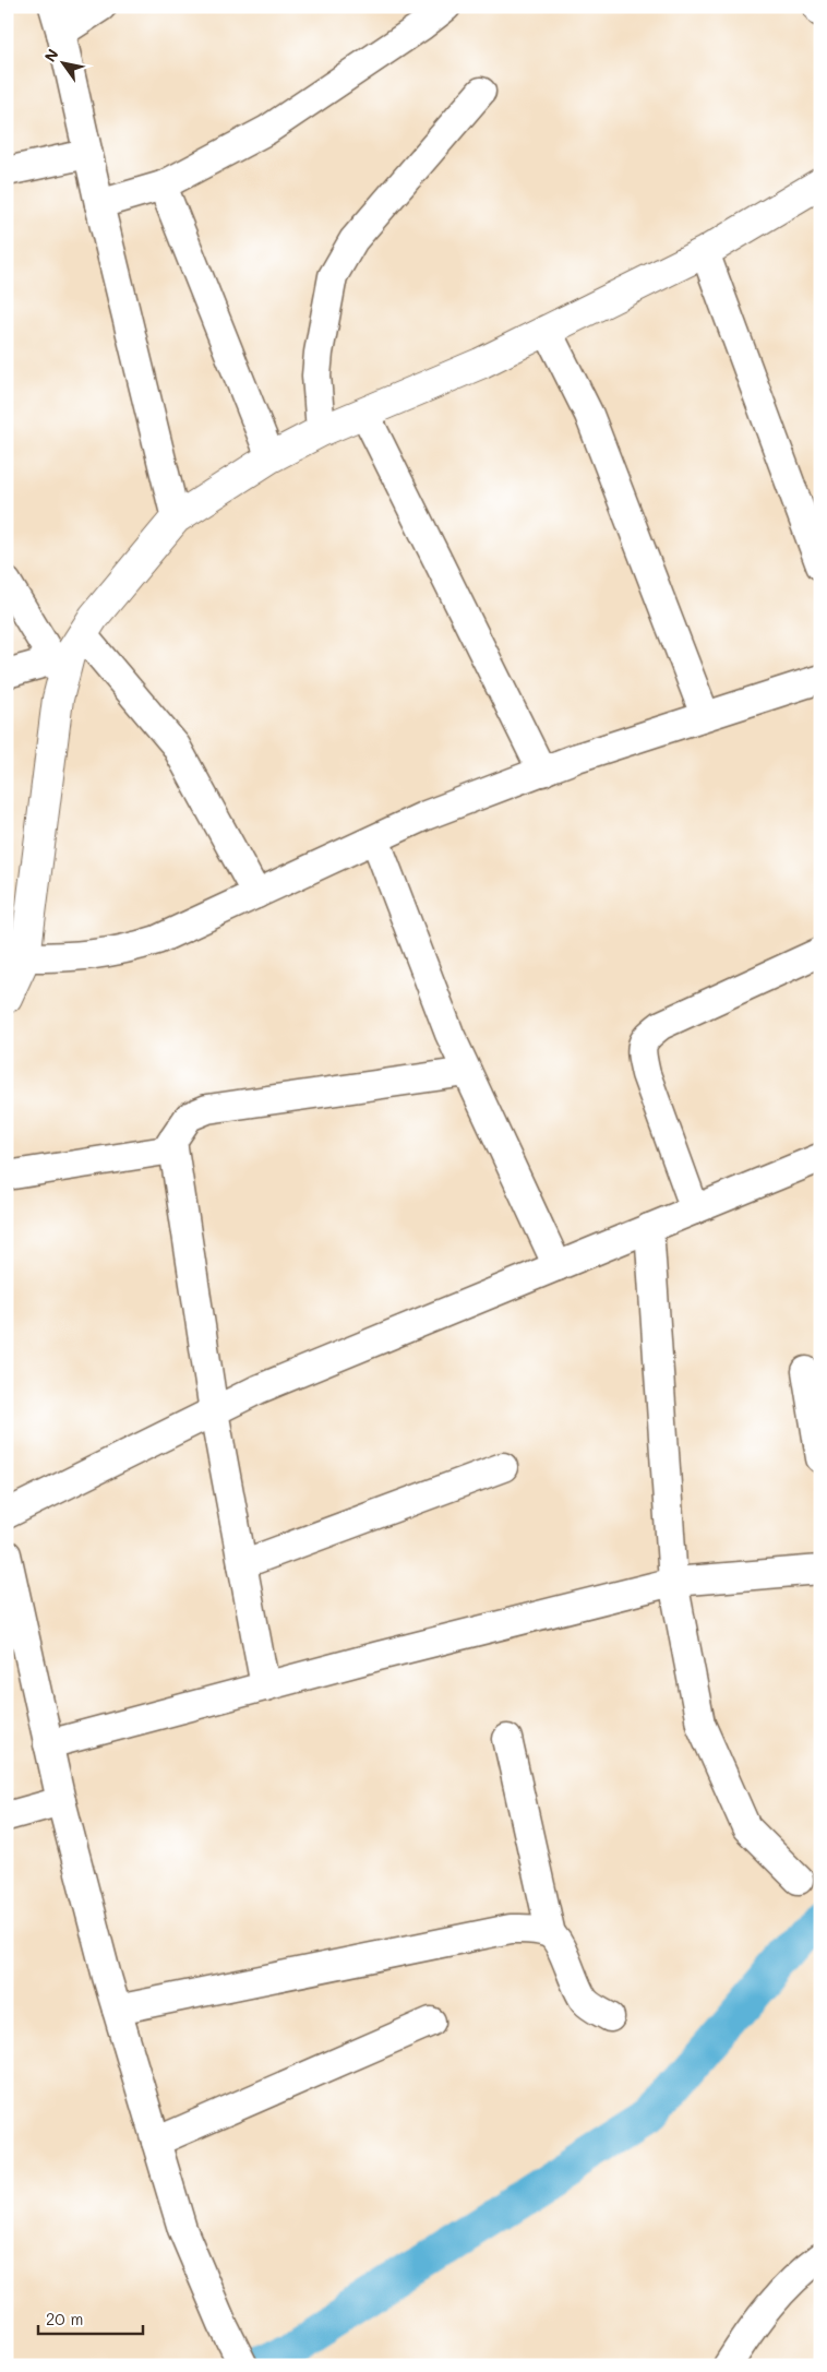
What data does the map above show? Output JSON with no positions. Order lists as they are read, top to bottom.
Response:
{
  "scale_bar": "20 m",
  "north": "top left"
}
